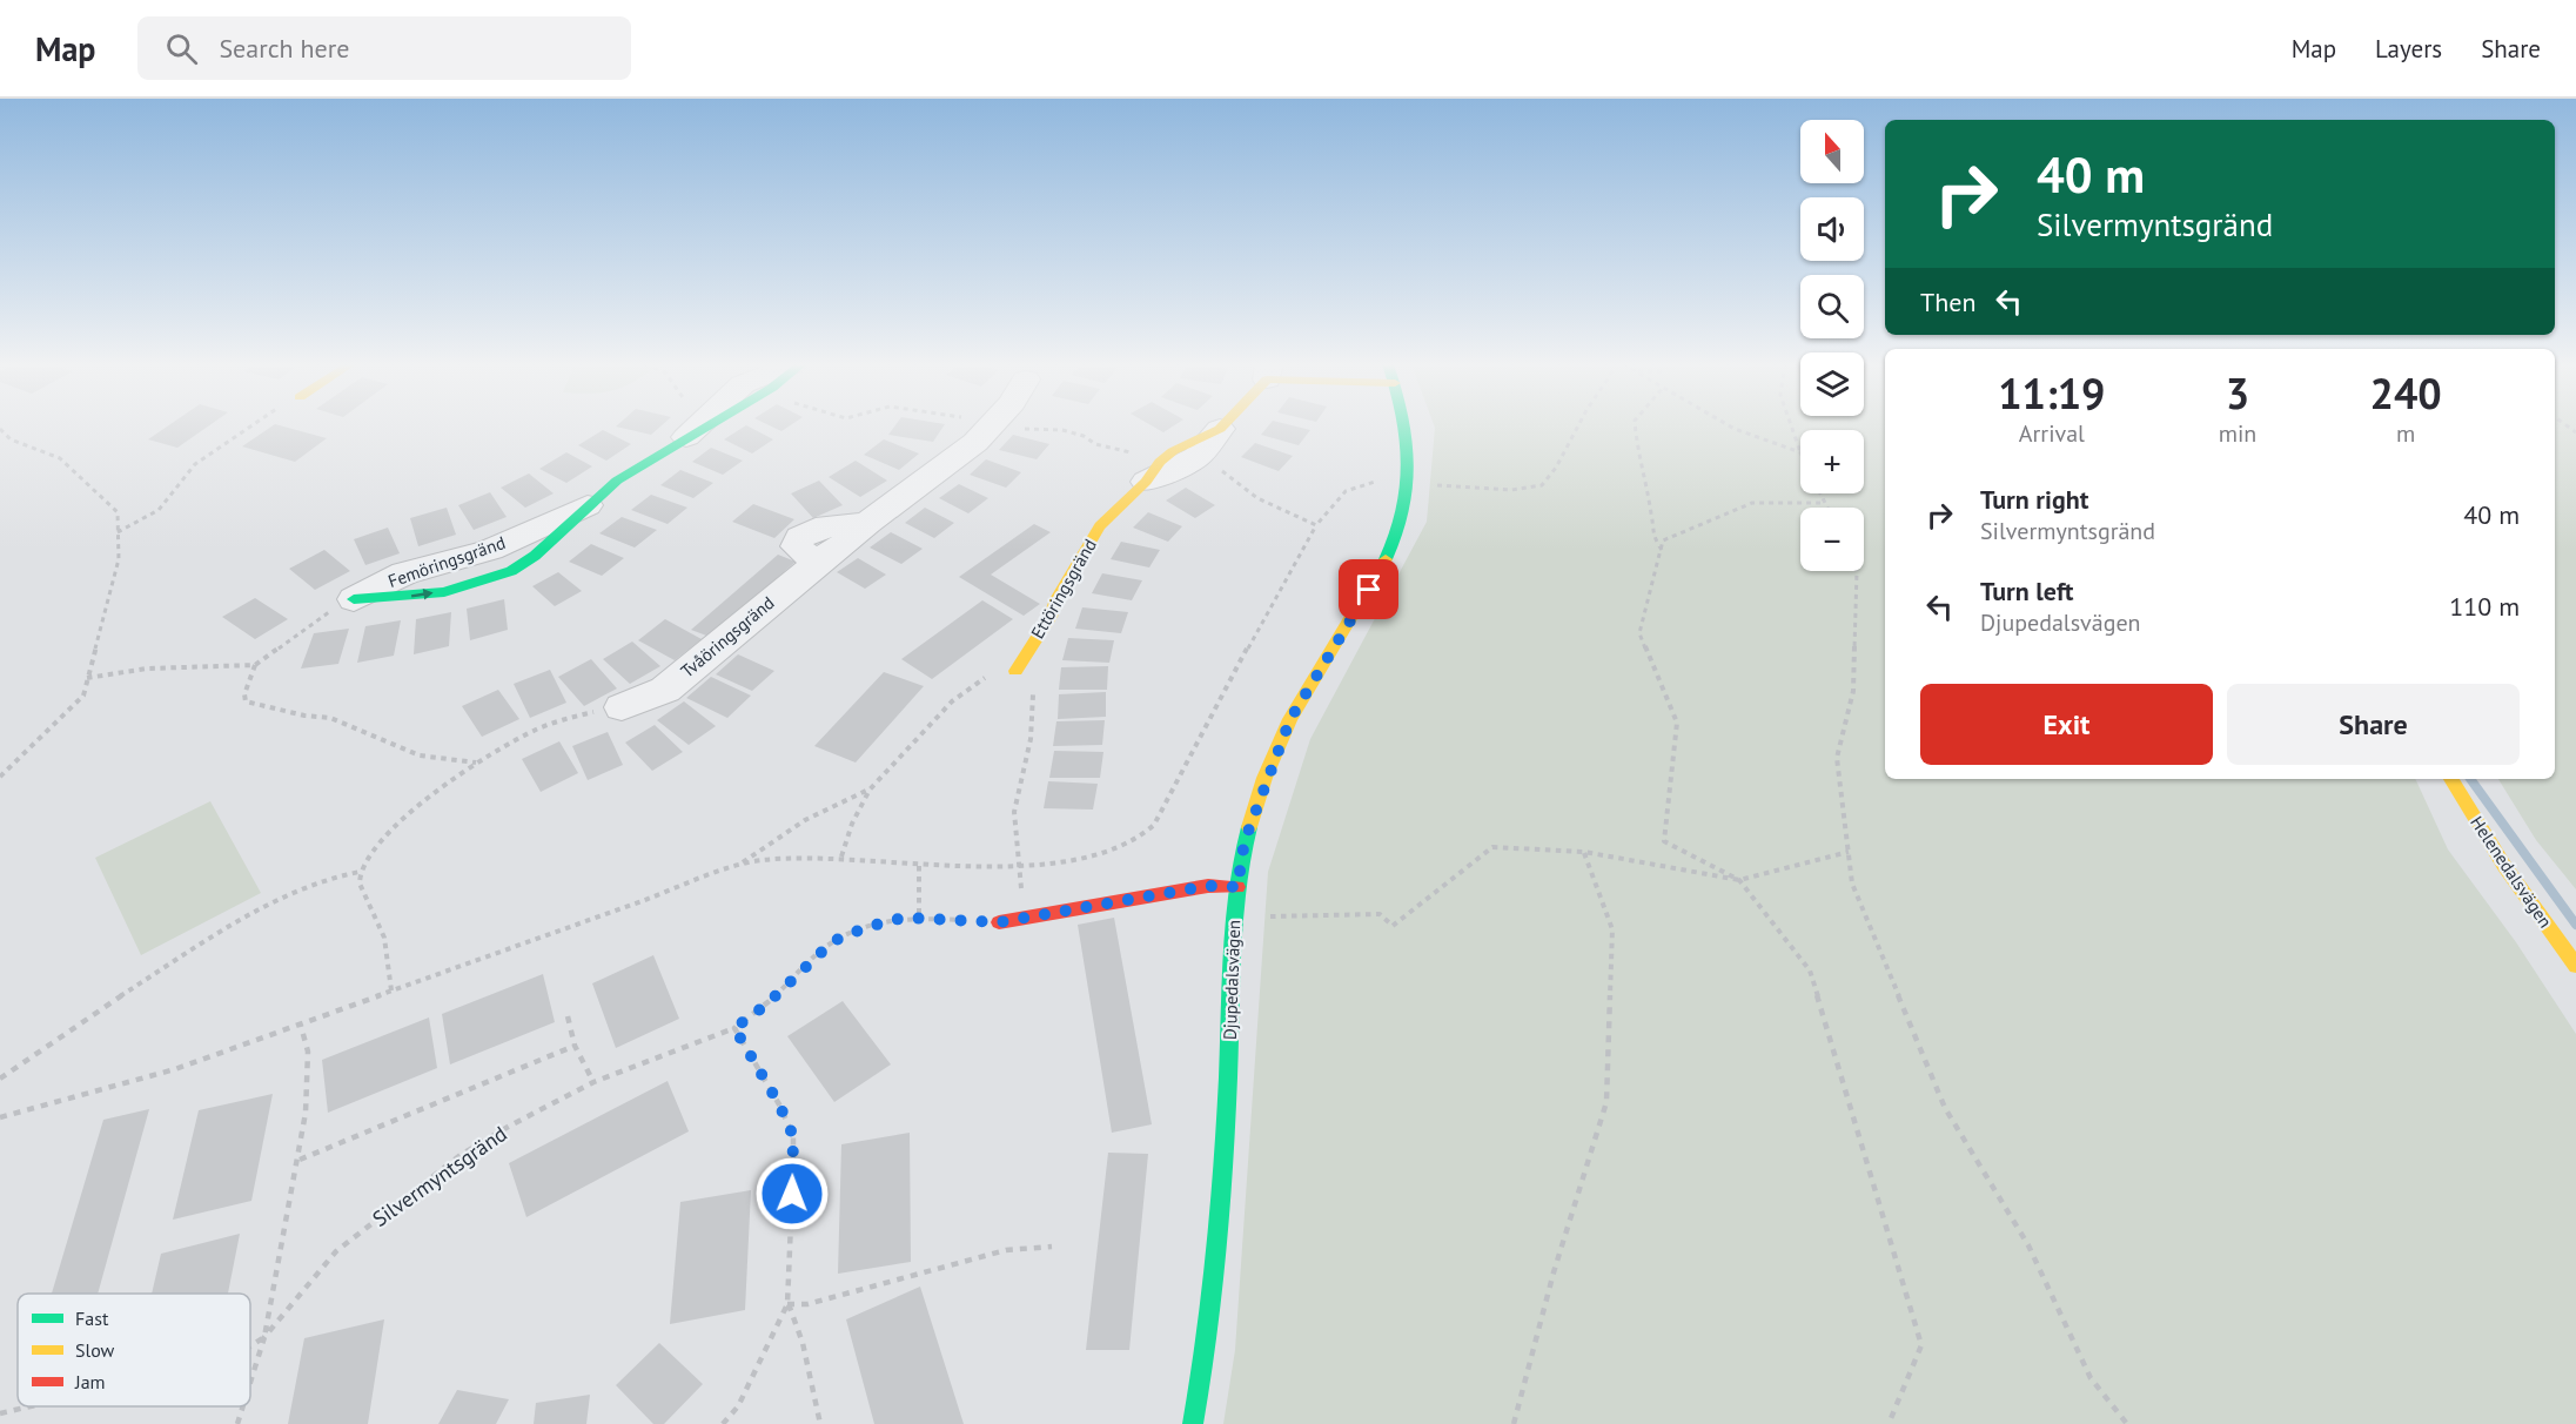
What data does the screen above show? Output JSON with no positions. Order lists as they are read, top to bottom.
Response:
{
  "streets": {
    "street": [
      "Femöringsgränd",
      "Ettöringsgränd",
      "Tvåöringsgränd",
      "Helenedalsvägen",
      "Djupedalsvägen"
    ],
    "path": ["Silvermyntsgränd"]
  },
  "legend": ["Fast", "Slow", "Jam"],
  "north": "top",
  "page": {
    "header": "Map",
    "search": "Search here",
    "nav": ["Map", "Layers", "Share"],
    "map_buttons": ["+", "−"],
    "turn": ["40 m", "Silvermyntsgränd"],
    "then": "Then",
    "eta": [
      "11:19",
      "Arrival",
      "3",
      "min",
      "240",
      "m"
    ],
    "list": [
      {
        "name": "Turn right",
        "note": "Silvermyntsgränd",
        "value": "40 m"
      },
      {
        "name": "Turn left",
        "note": "Djupedalsvägen",
        "value": "110 m"
      }
    ],
    "buttons": ["Exit", "Share"]
  }
}
